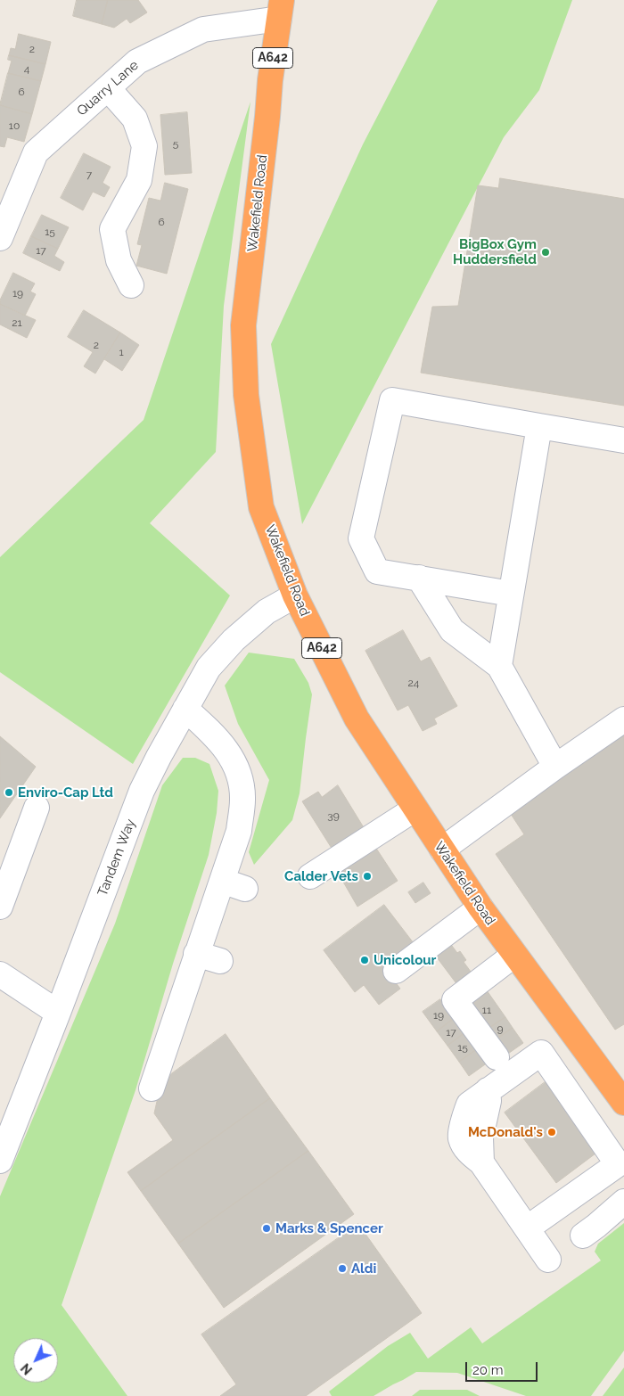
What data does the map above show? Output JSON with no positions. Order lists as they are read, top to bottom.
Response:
{
  "streets": {
    "highway": ["A642", "Wakefield Road"],
    "street": ["Quarry Lane", "Tandem Way"]
  },
  "crossings": [
    ["Quarry Lane", "Wakefield Road"],
    ["Wakefield Road", "Tandem Way"]
  ],
  "places": [
    "BigBox Gym Huddersfield",
    "Enviro-Cap Ltd",
    "Calder Vets",
    "Unicolour",
    "McDonald's",
    "Marks & Spencer",
    "Aldi"
  ],
  "house_numbers": [
    "2",
    "4",
    "6",
    "10",
    "5",
    "7",
    "6",
    "15",
    "17",
    "19",
    "21",
    "2",
    "1",
    "24",
    "39",
    "11",
    "19",
    "9",
    "17",
    "15"
  ],
  "scale_bar": "20 m",
  "north": "bottom left"
}
